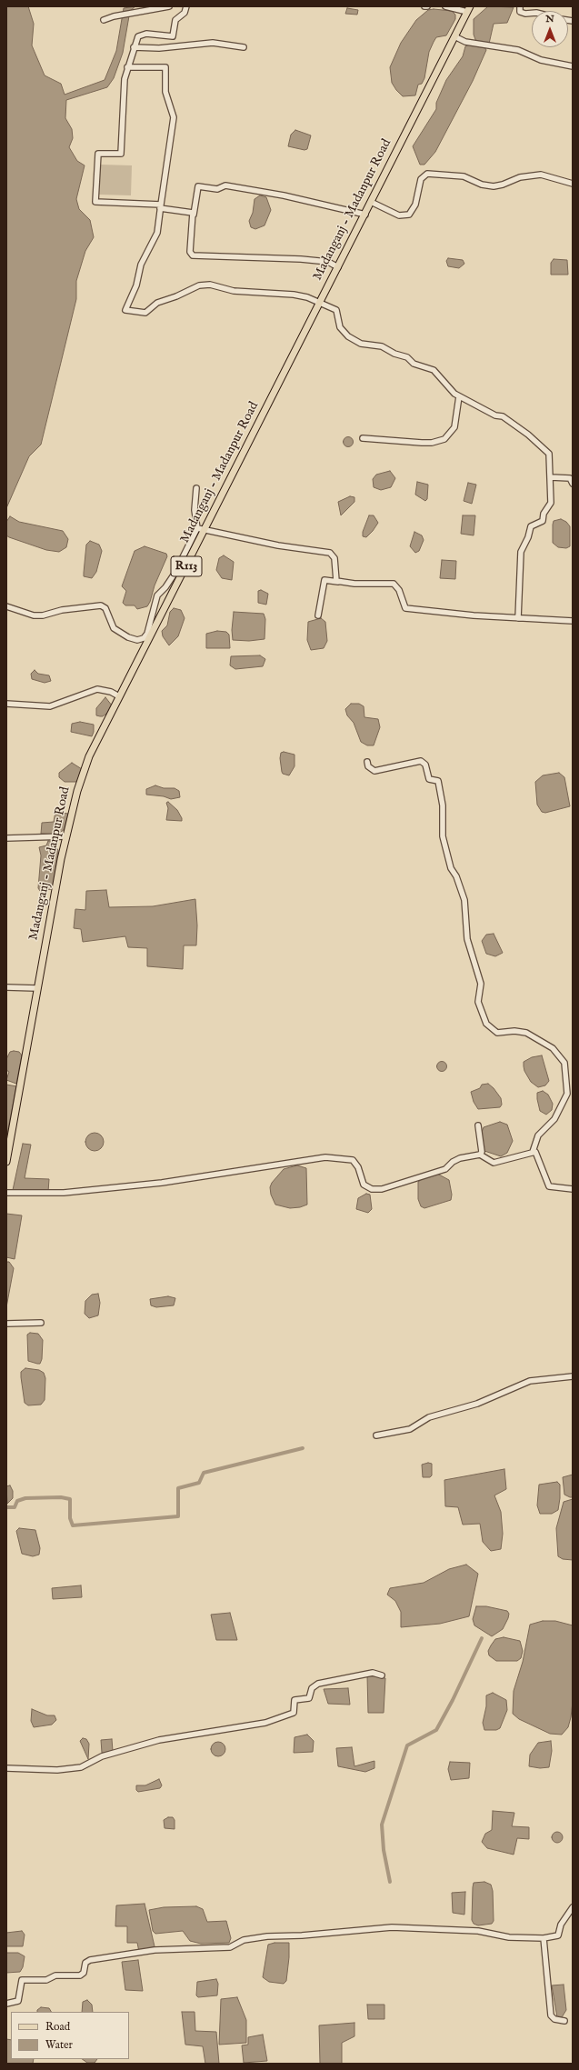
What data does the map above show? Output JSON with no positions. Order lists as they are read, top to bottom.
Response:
{
  "streets": {
    "main road": ["Madanganj - Madanpur Road", "R113"]
  },
  "legend": ["Road", "Water"],
  "north": "top"
}
